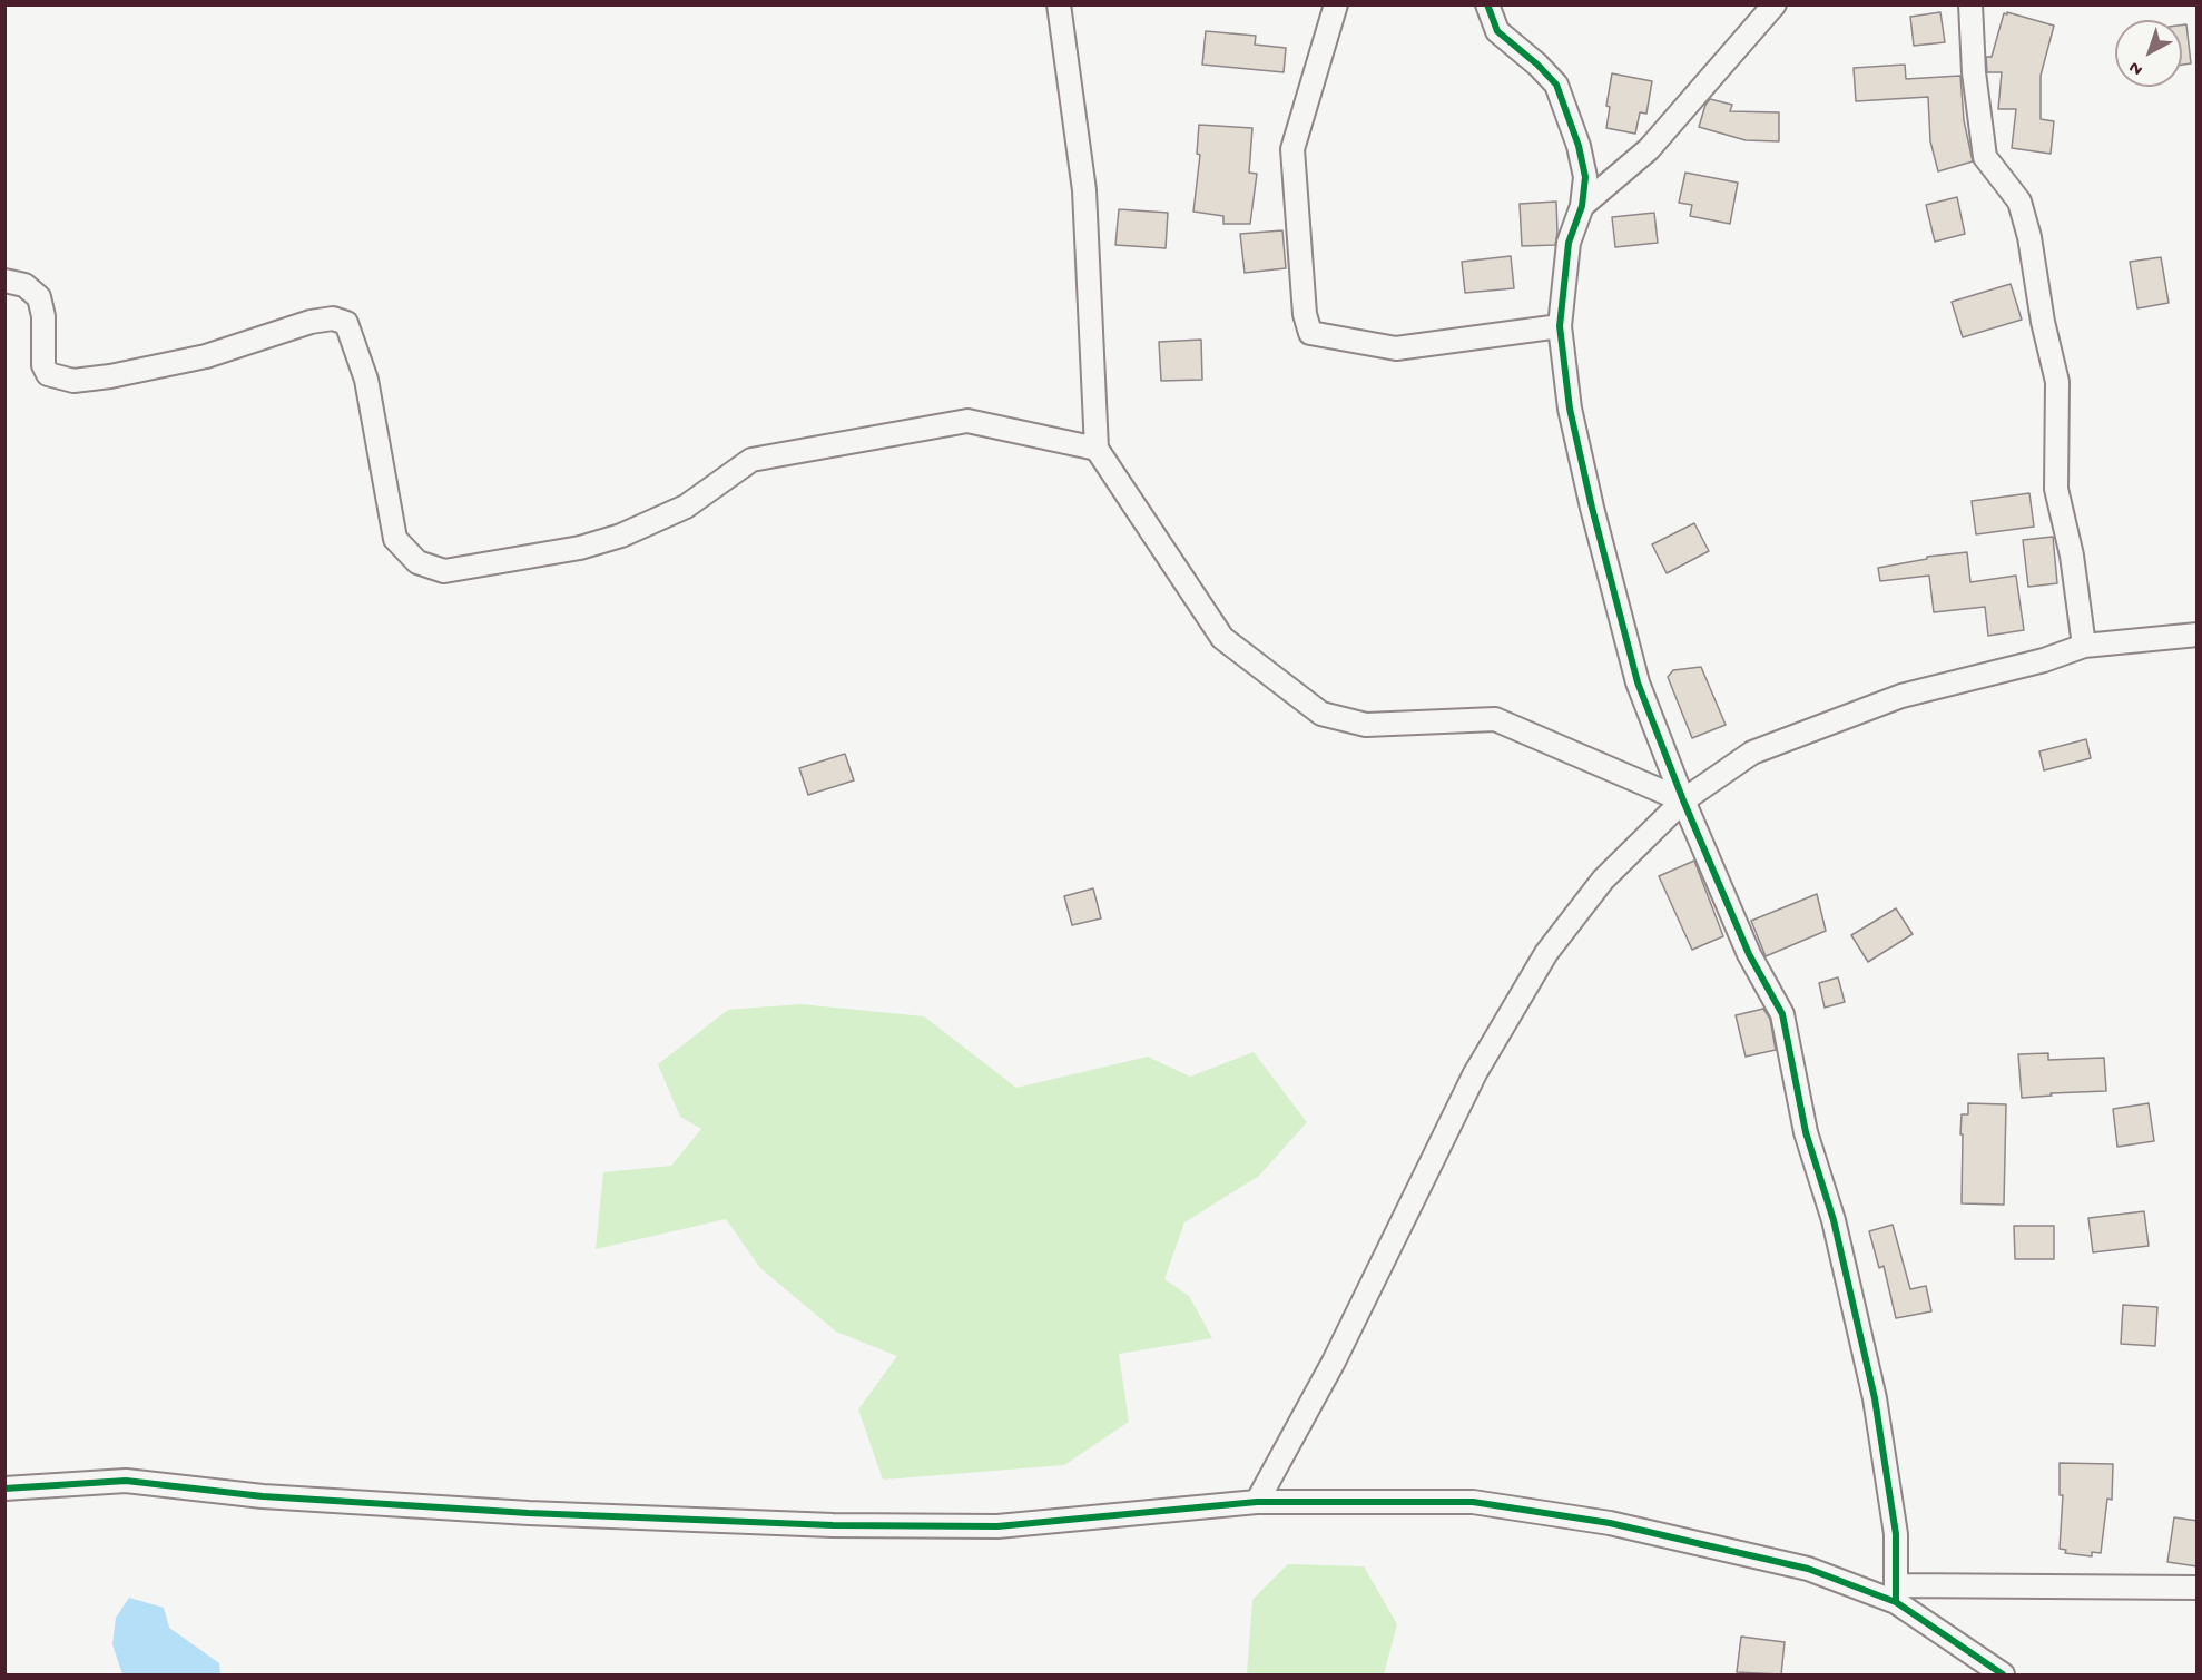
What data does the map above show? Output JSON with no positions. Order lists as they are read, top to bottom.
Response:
{
  "north": "bottom left"
}
